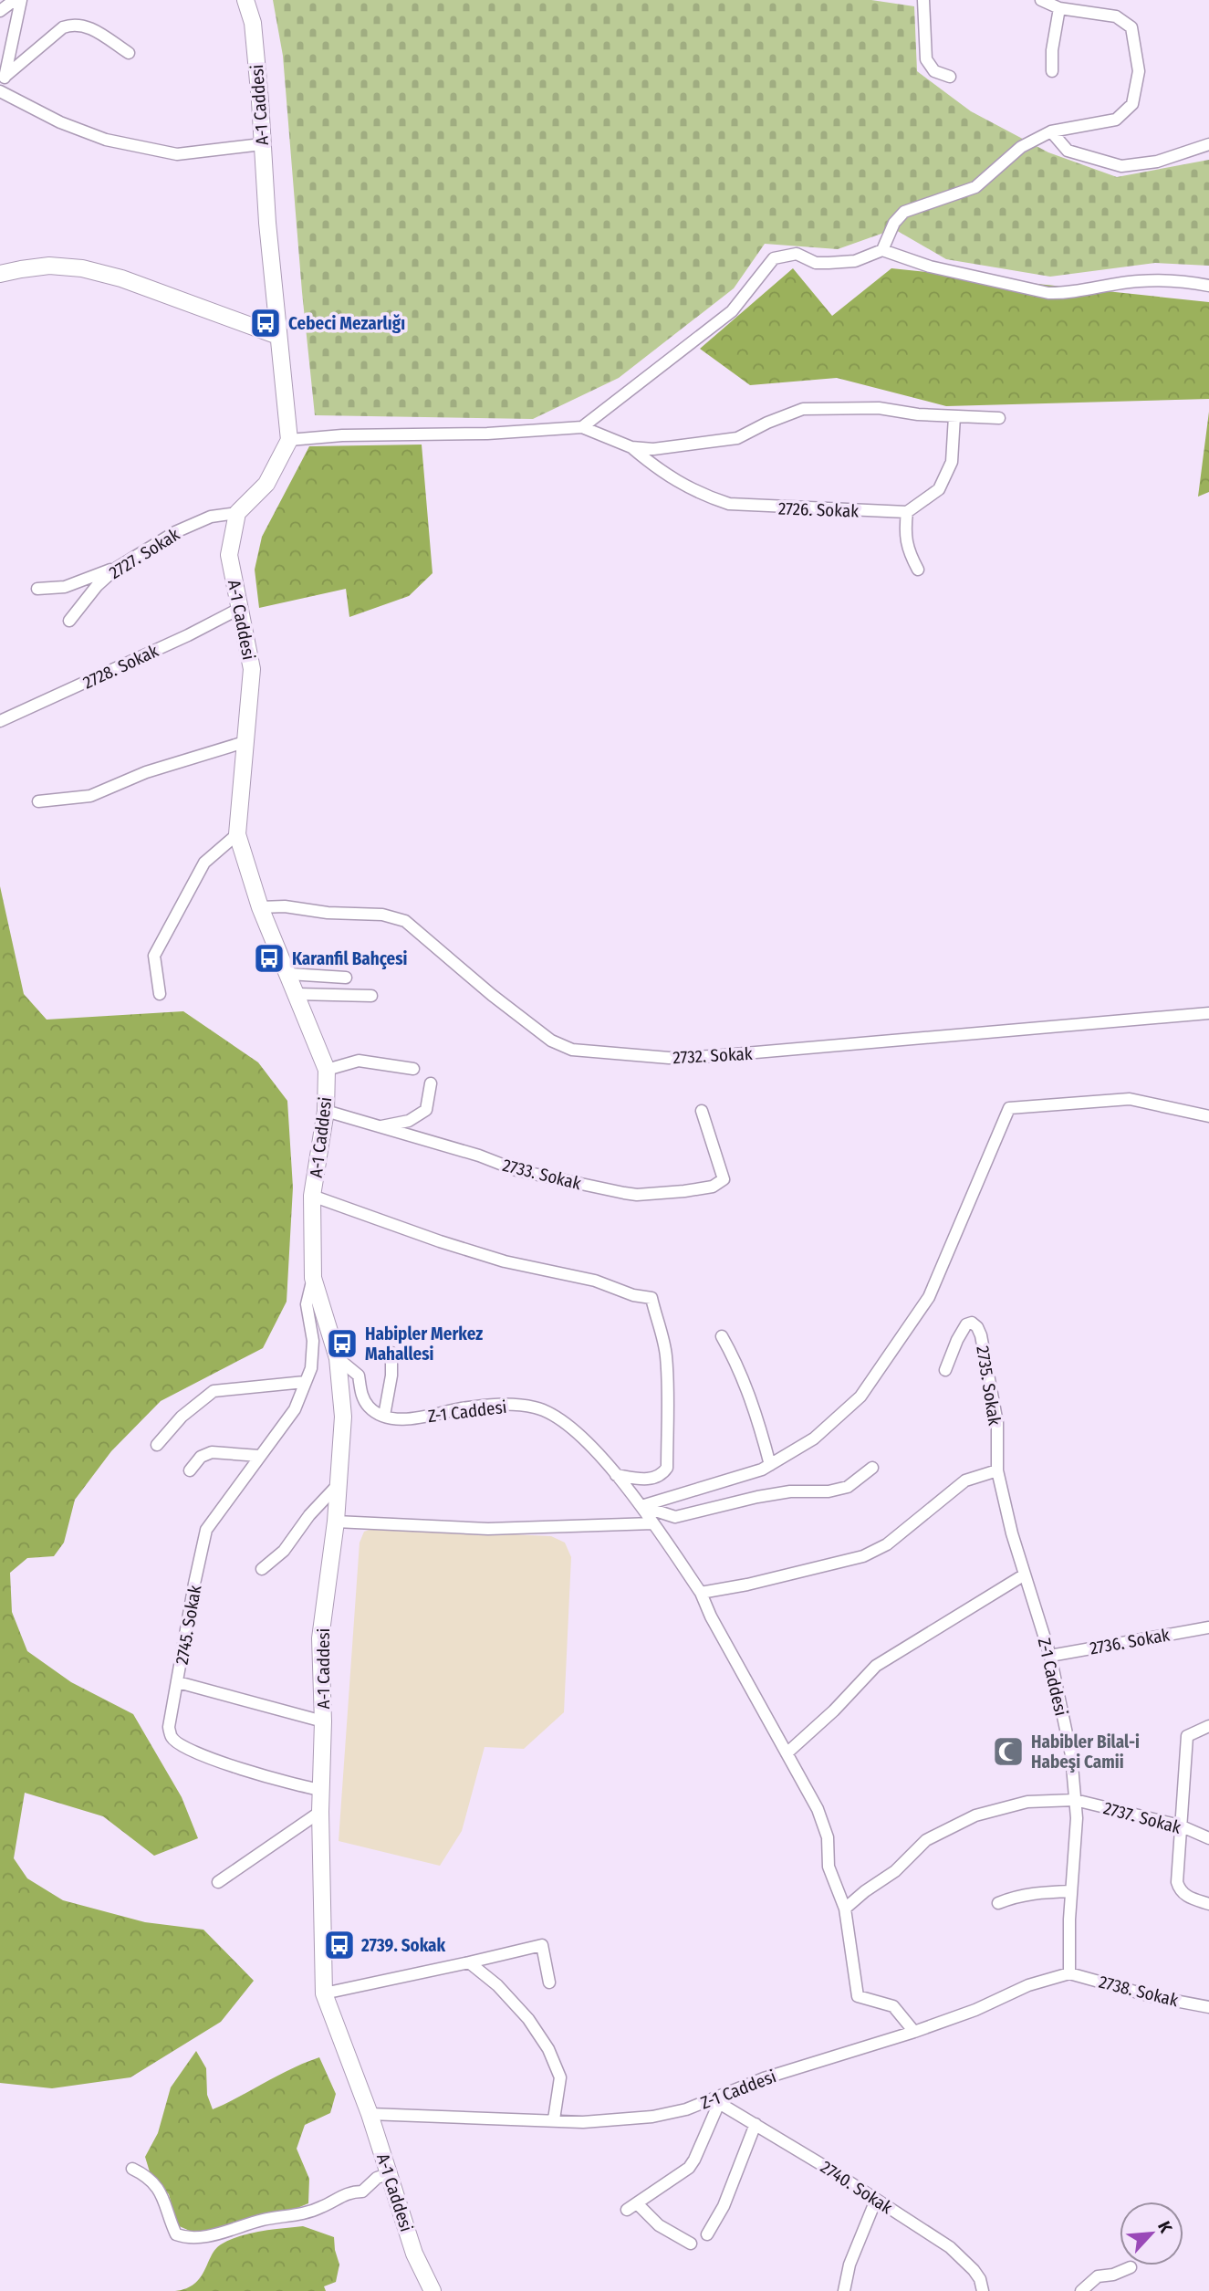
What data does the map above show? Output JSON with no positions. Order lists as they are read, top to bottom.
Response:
{
  "streets": {
    "main road": ["A-1 Caddesi"],
    "street": [
      "2726. Sokak",
      "2727. Sokak",
      "2728. Sokak",
      "2732. Sokak",
      "2733. Sokak",
      "2735. Sokak",
      "Z-1 Caddesi",
      "2745. Sokak",
      "2736. Sokak",
      "2737. Sokak",
      "2738. Sokak",
      "2740. Sokak"
    ]
  },
  "crossings": [
    ["A-1 Caddesi", "2726. Sokak"],
    ["A-1 Caddesi", "2727. Sokak"],
    ["A-1 Caddesi", "2728. Sokak"],
    ["A-1 Caddesi", "2732. Sokak"],
    ["A-1 Caddesi", "2733. Sokak"],
    ["A-1 Caddesi", "Z-1 Caddesi"],
    ["A-1 Caddesi", "2745. Sokak"],
    ["2735. Sokak", "Z-1 Caddesi"],
    ["Z-1 Caddesi", "2736. Sokak"],
    ["Z-1 Caddesi", "2737. Sokak"],
    ["Z-1 Caddesi", "2738. Sokak"],
    ["Z-1 Caddesi", "2740. Sokak"]
  ],
  "places": {
    "bus stop": [
      "Cebeci Mezarlığı",
      "Karanfil Bahçesi",
      "Habipler Merkez Mahallesi",
      "2739. Sokak"
    ],
    "mosque": ["Habibler Bilal-i Habeşi Camii"]
  },
  "north": "top right"
}
